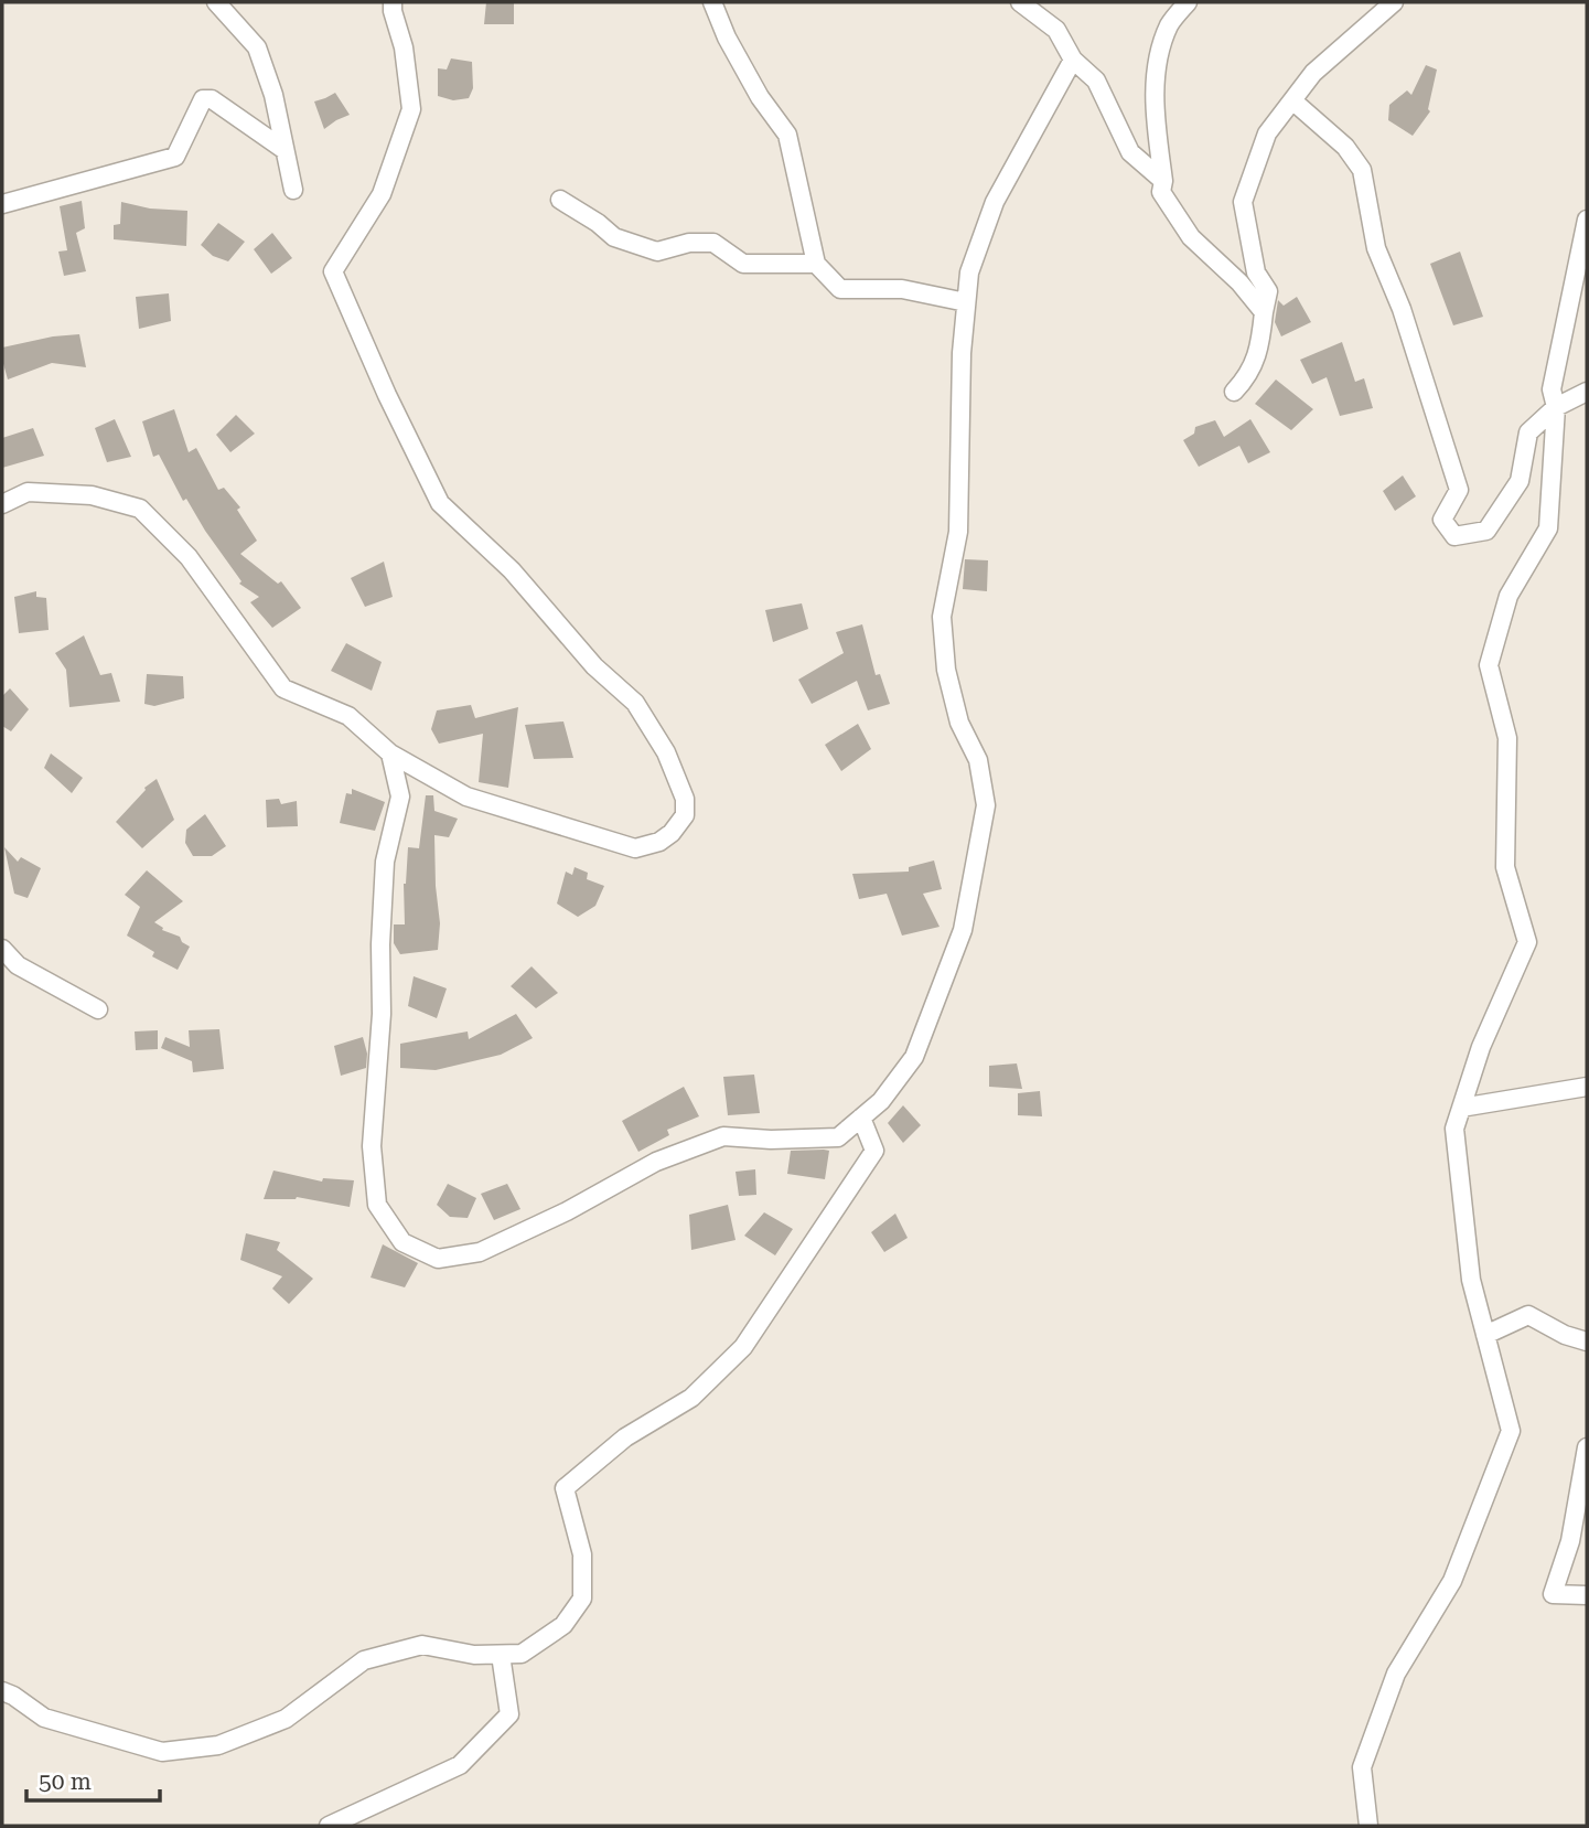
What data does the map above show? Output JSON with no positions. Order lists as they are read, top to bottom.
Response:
{
  "scale_bar": "50 m"
}
